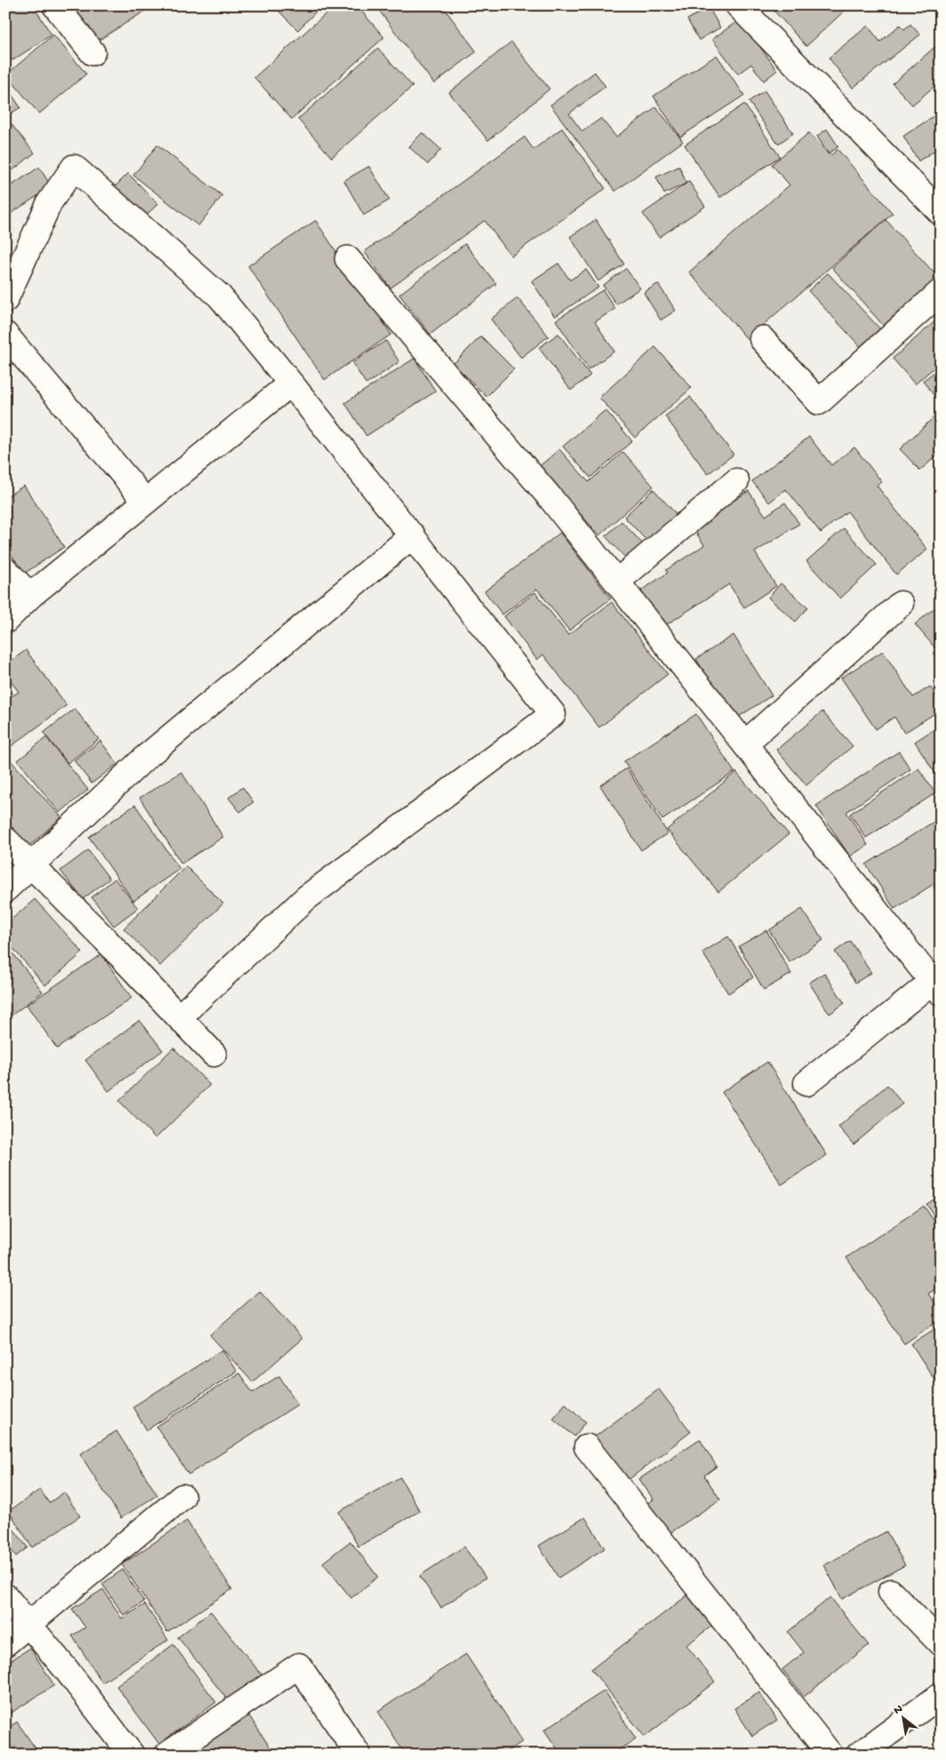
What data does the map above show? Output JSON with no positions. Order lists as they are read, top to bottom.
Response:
{
  "north": "top left"
}
